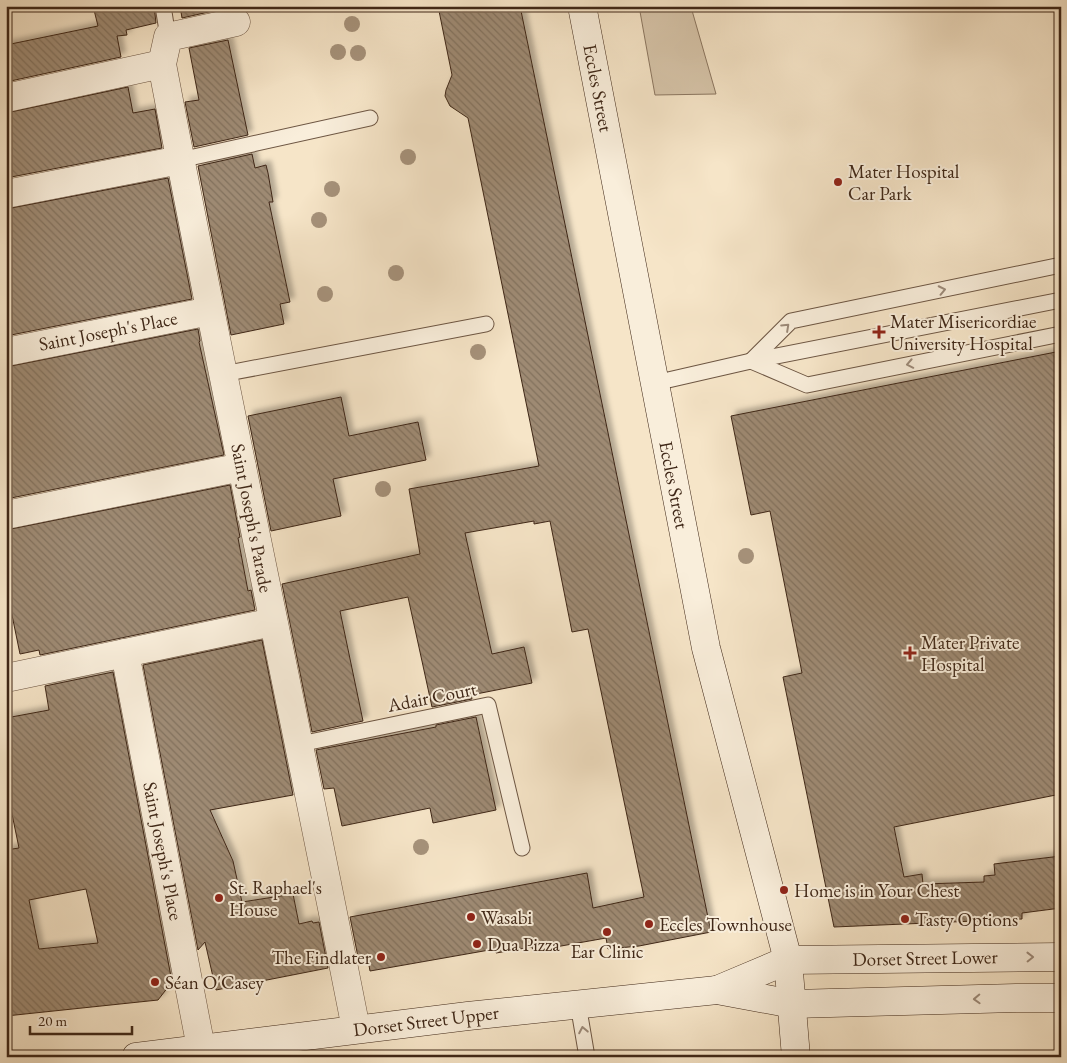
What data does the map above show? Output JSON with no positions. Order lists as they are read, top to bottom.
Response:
{
  "streets": {
    "street": [
      "Eccles Street",
      "Saint Joseph's Place",
      "Saint Joseph's Parade",
      "Dorset Street Lower",
      "Dorset Street Upper"
    ],
    "lane": ["Adair Court"]
  },
  "crossings": [
    ["Eccles Street", "Dorset Street Lower"],
    ["Eccles Street", "Dorset Street Upper"],
    ["Saint Joseph's Place", "Saint Joseph's Parade"],
    ["Saint Joseph's Place", "Dorset Street Upper"],
    ["Saint Joseph's Parade", "Adair Court"],
    ["Saint Joseph's Parade", "Dorset Street Upper"],
    ["Dorset Street Lower", "Dorset Street Upper"]
  ],
  "places": {
    "other": [
      "Mater Hospital Car Park",
      "Home is in Your Chest",
      "St. Raphael's House",
      "Wasabi",
      "Tasty Options",
      "Eccles Townhouse",
      "Ear Clinic",
      "Dua Pizza",
      "The Findlater",
      "Séan O'Casey"
    ],
    "health": ["Mater Misericordiae University Hospital", "Mater Private Hospital"]
  },
  "scale_bar": "20 m"
}
